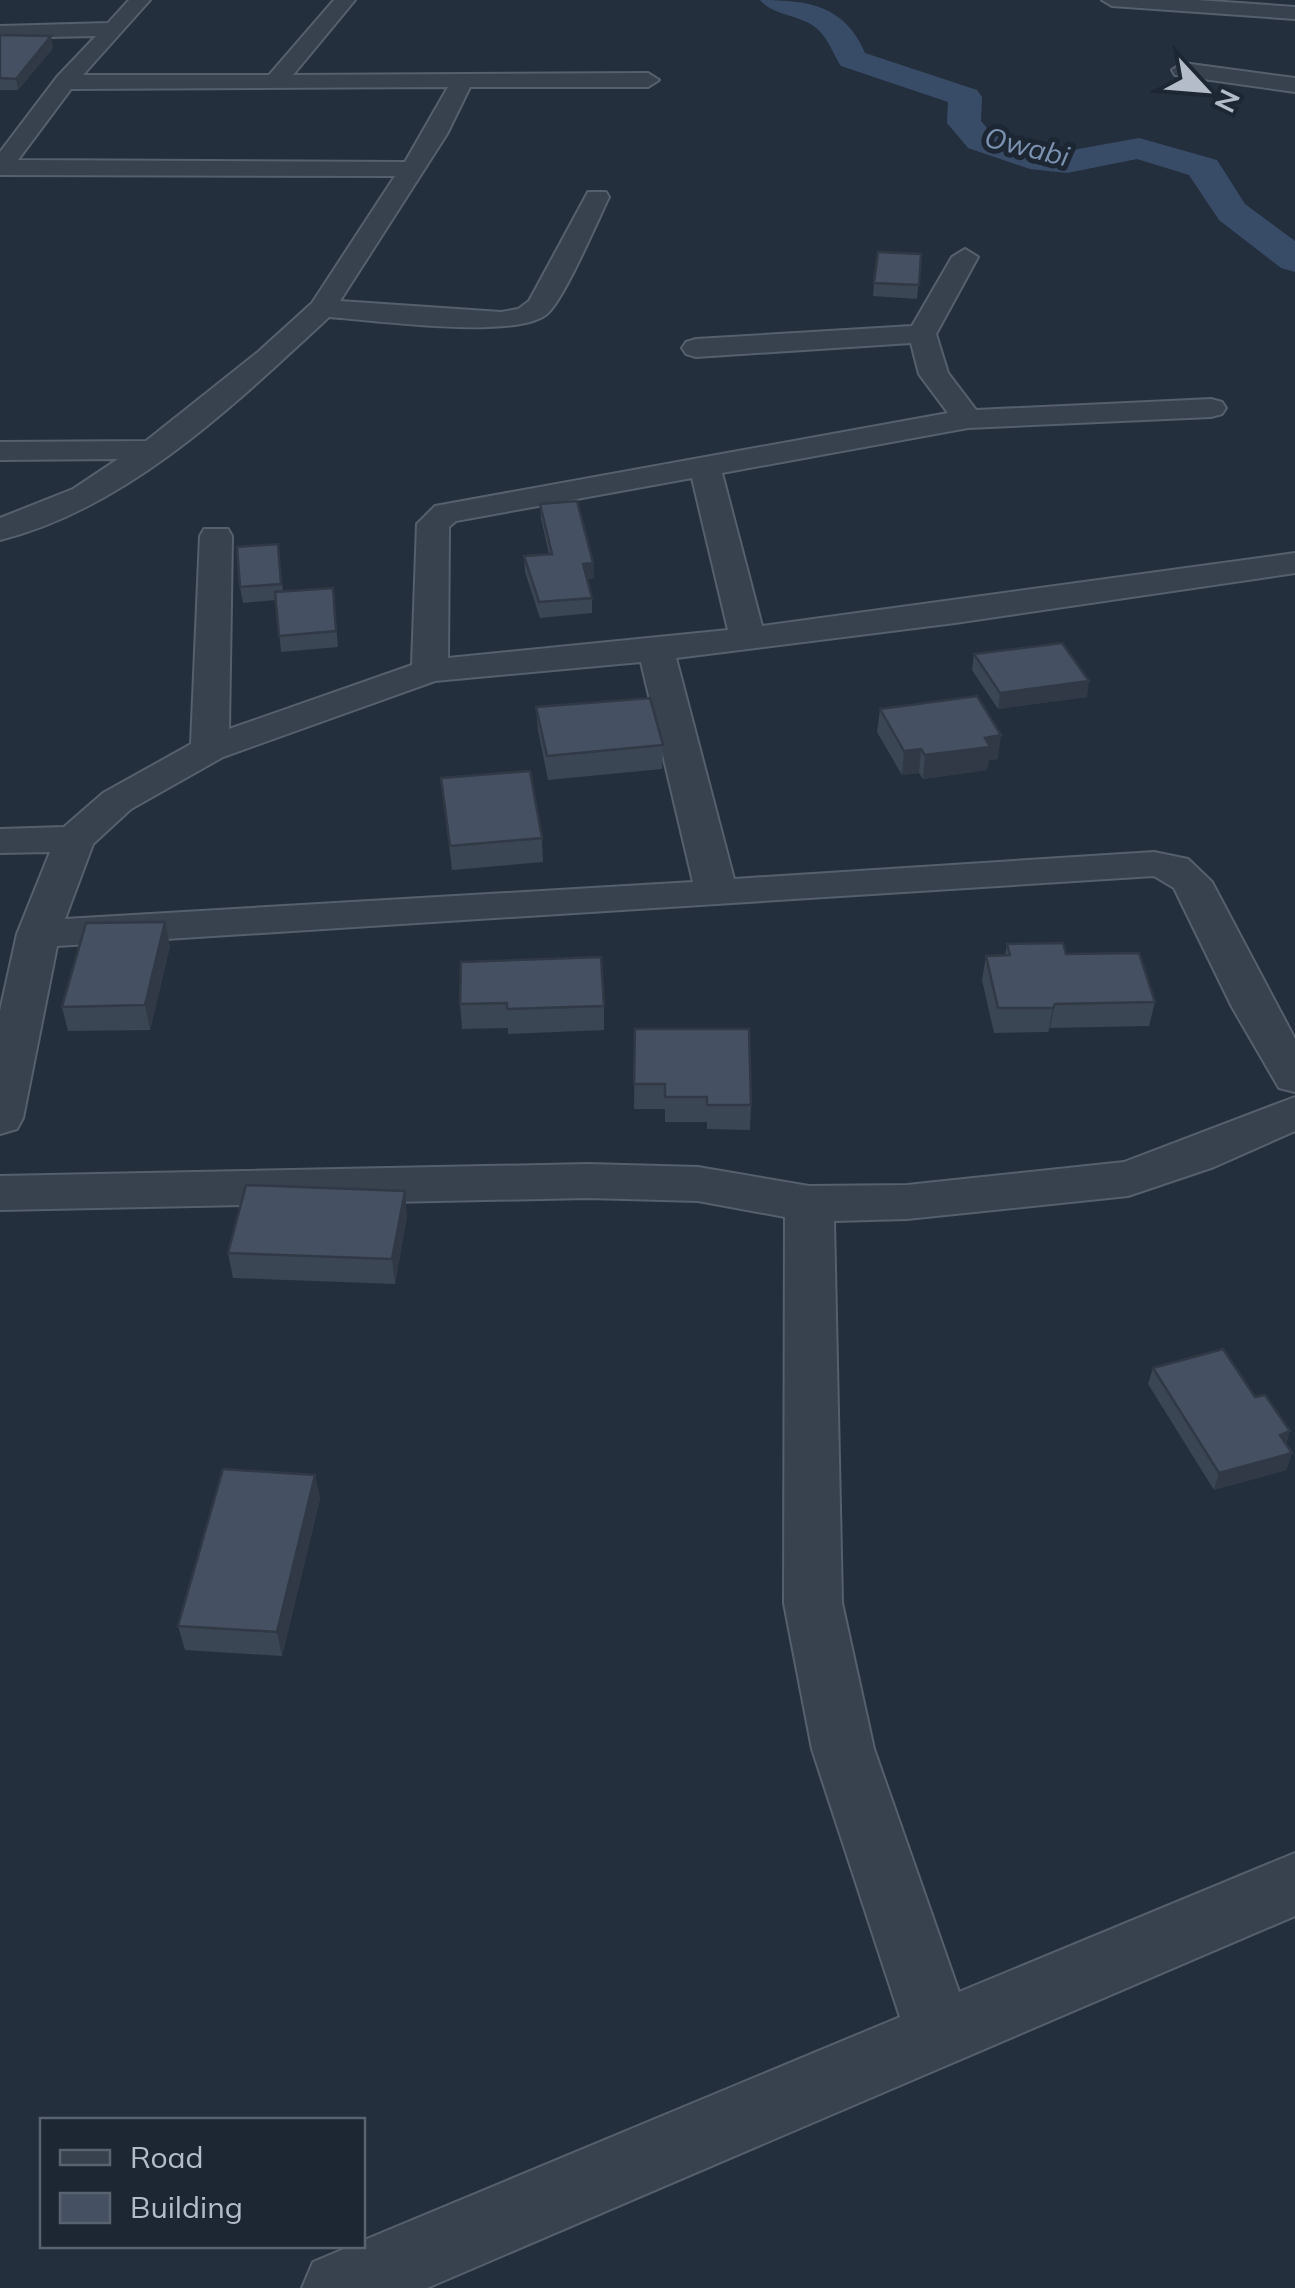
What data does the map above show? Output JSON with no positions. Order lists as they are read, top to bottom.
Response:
{
  "water": ["Owabi"],
  "legend": ["Road", "Building"],
  "north": "bottom right"
}
